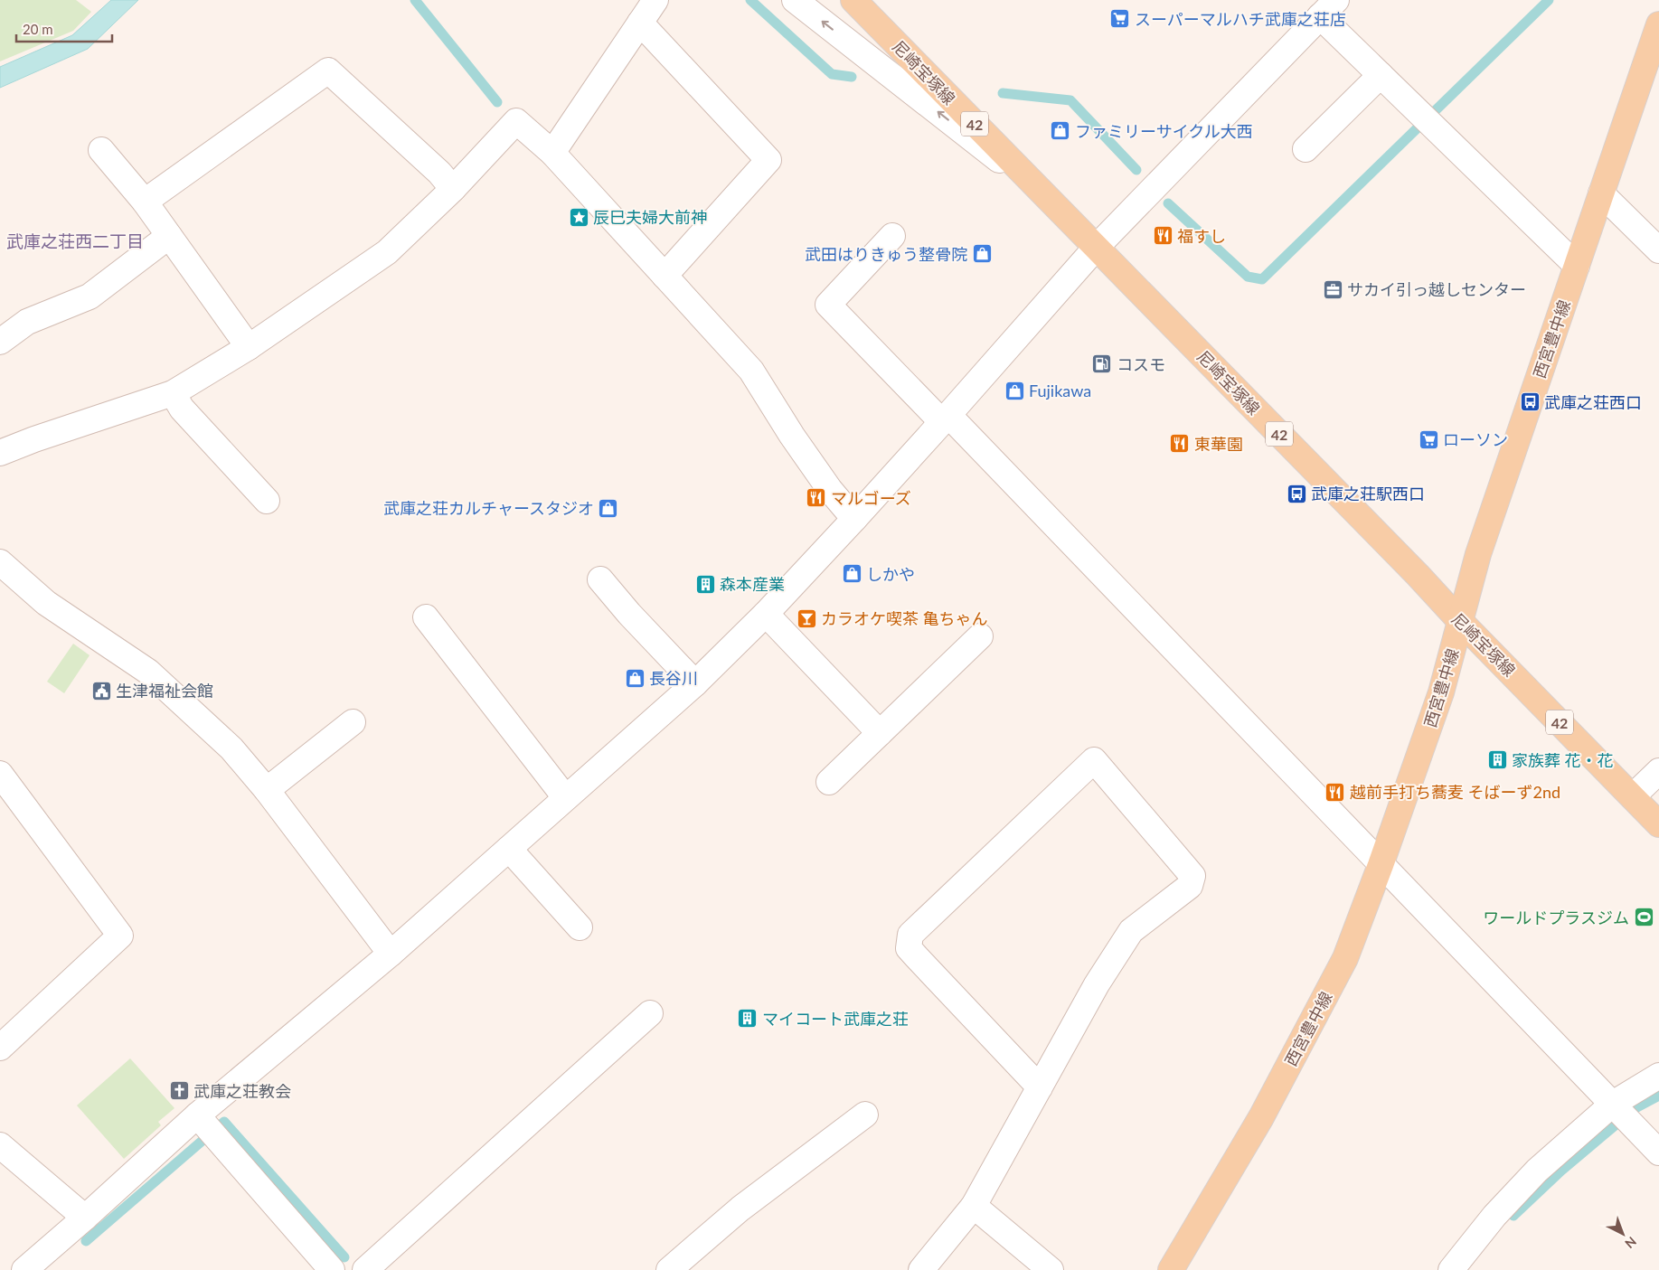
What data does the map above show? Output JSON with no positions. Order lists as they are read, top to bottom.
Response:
{
  "streets": {
    "main road": ["尼崎宝塚線", "42", "西宮豊中線"]
  },
  "crossings": [
    ["尼崎宝塚線", "西宮豊中線"]
  ],
  "districts": ["武庫之荘西二丁目"],
  "places": {
    "supermarket": ["スーパーマルハチ武庫之荘店", "ローソン"],
    "shop": [
      "ファミリーサイクル大西",
      "武田はりきゅう整骨院",
      "Fujikawa",
      "武庫之荘カルチャースタジオ",
      "しかや",
      "長谷川"
    ],
    "place": ["辰巳夫婦大前神"],
    "restaurant": [
      "福すし",
      "東華園",
      "マルゴーズ",
      "越前手打ち蕎麦 そばーず2nd"
    ],
    "office": ["サカイ引っ越しセンター"],
    "fuel station": ["コスモ"],
    "bus stop": ["武庫之荘西口", "武庫之荘駅西口"],
    "building": ["森本産業", "家族葬 花・花", "マイコート武庫之荘"],
    "bar": ["カラオケ喫茶 亀ちゃん"],
    "public building": ["生津福祉会館"],
    "sports": ["ワールドプラスジム"],
    "church": ["武庫之荘教会"]
  },
  "scale_bar": "20 m",
  "north": "bottom right"
}
